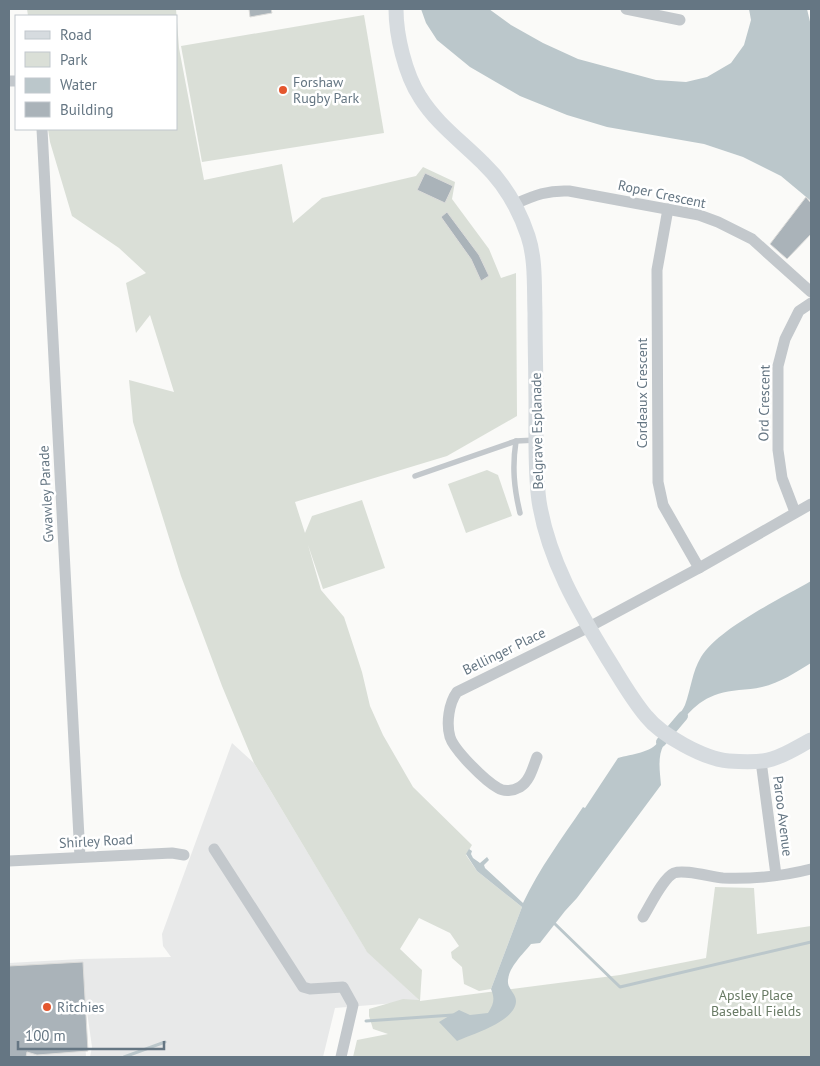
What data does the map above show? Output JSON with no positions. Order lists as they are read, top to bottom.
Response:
{
  "streets": {
    "street": [
      "Roper Crescent",
      "Cordeaux Crescent",
      "Ord Crescent",
      "Belgrave Esplanade",
      "Gwawley Parade",
      "Bellinger Place",
      "Paroo Avenue",
      "Shirley Road"
    ]
  },
  "crossings": [
    ["Roper Crescent", "Cordeaux Crescent"],
    ["Roper Crescent", "Belgrave Esplanade"],
    ["Belgrave Esplanade", "Bellinger Place"],
    ["Belgrave Esplanade", "Paroo Avenue"],
    ["Gwawley Parade", "Shirley Road"]
  ],
  "parks": ["Apsley Place Baseball Fields"],
  "places": ["Forshaw Rugby Park", "Ritchies"],
  "legend": [
    "Road",
    "Park",
    "Water",
    "Building"
  ],
  "scale_bar": "100 m"
}
